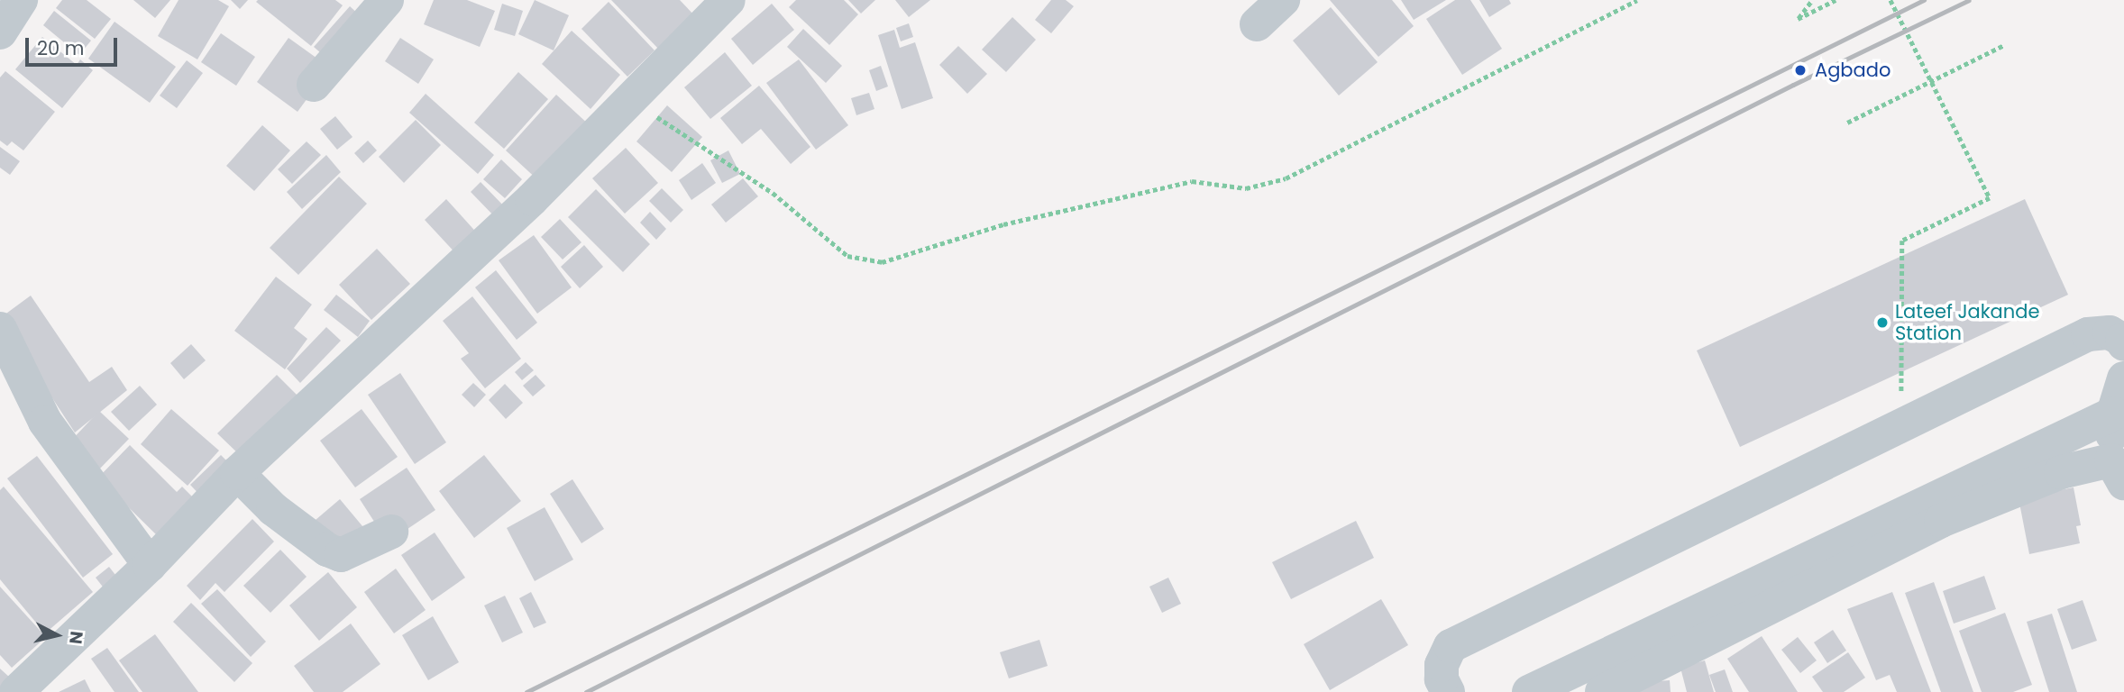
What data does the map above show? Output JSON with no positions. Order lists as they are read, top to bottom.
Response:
{
  "places": ["Agbado", "Lateef Jakande Station"],
  "scale_bar": "20 m",
  "north": "right"
}
